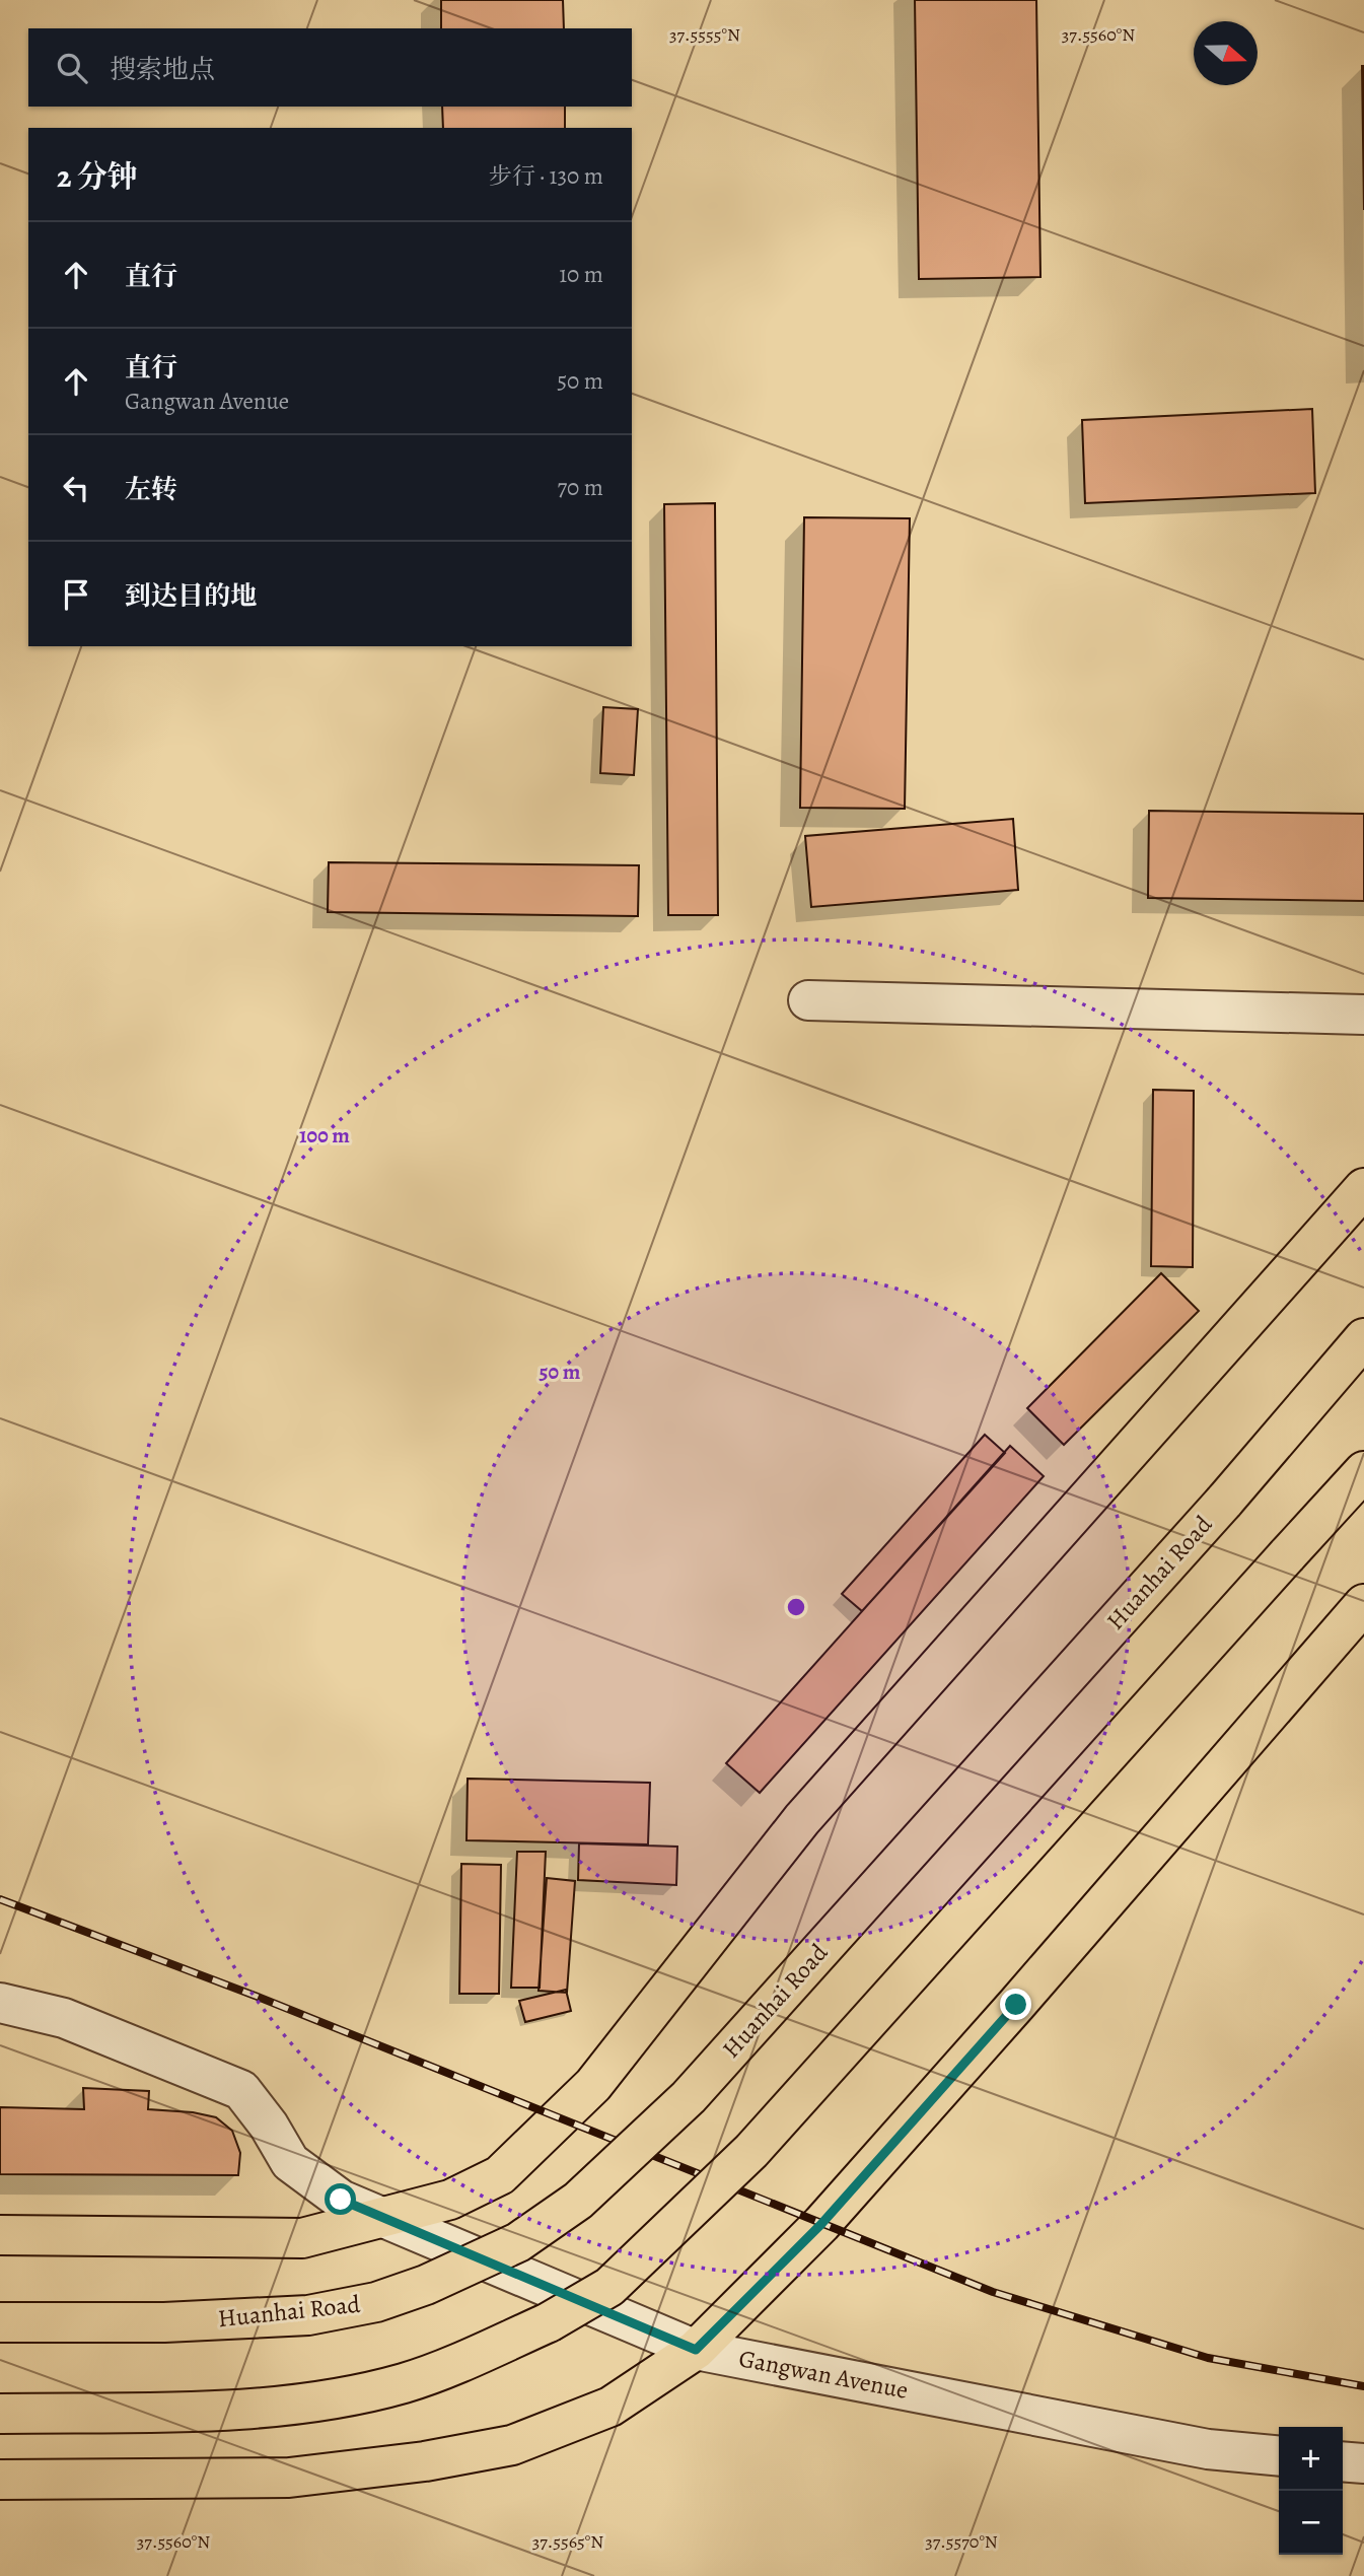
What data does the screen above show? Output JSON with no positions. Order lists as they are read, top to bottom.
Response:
{
  "streets": {
    "main road": ["Huanhai Road"],
    "street": ["Gangwan Avenue"]
  },
  "north": "right",
  "page": {
    "search": "搜索地点",
    "heading": ["2 分钟", "步行 · 130 m"],
    "list": [
      ["直行", "10 m"],
      ["直行", "Gangwan Avenue", "50 m"],
      ["左转", "70 m"],
      "到达目的地"
    ],
    "map_buttons": ["+", "−"]
  },
  "coordinates": [
    "37.5555°N",
    "37.5560°N",
    "37.5565°N",
    "37.5570°N"
  ],
  "rings": ["100 m", "50 m"]
}
